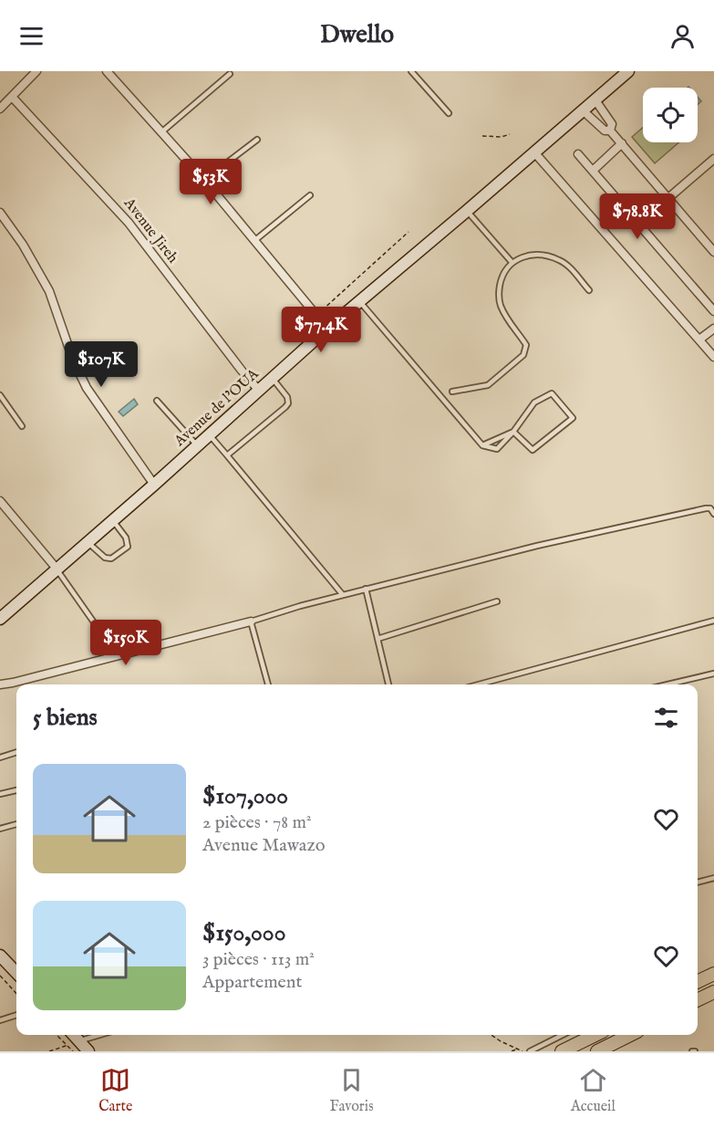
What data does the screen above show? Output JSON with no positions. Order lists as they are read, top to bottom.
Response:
{
  "streets": {
    "main road": ["Avenue de l’OUA"],
    "street": ["Avenue Jireh"]
  },
  "crossings": [
    ["Avenue Jireh", "Avenue de l’OUA"]
  ],
  "page": {
    "header": "Dwello",
    "price": [
      "$53K",
      "$78.8K",
      "$77.4K",
      "$107K",
      "$150K"
    ],
    "heading": "5 biens",
    "list": [
      {
        "name": "$107,000",
        "note": "2 pièces · 78 m² · Avenue Mawazo"
      },
      {
        "name": "$150,000",
        "note": "3 pièces · 113 m² · Appartement"
      }
    ],
    "tabs": ["Carte", "Favoris", "Accueil"]
  }
}
